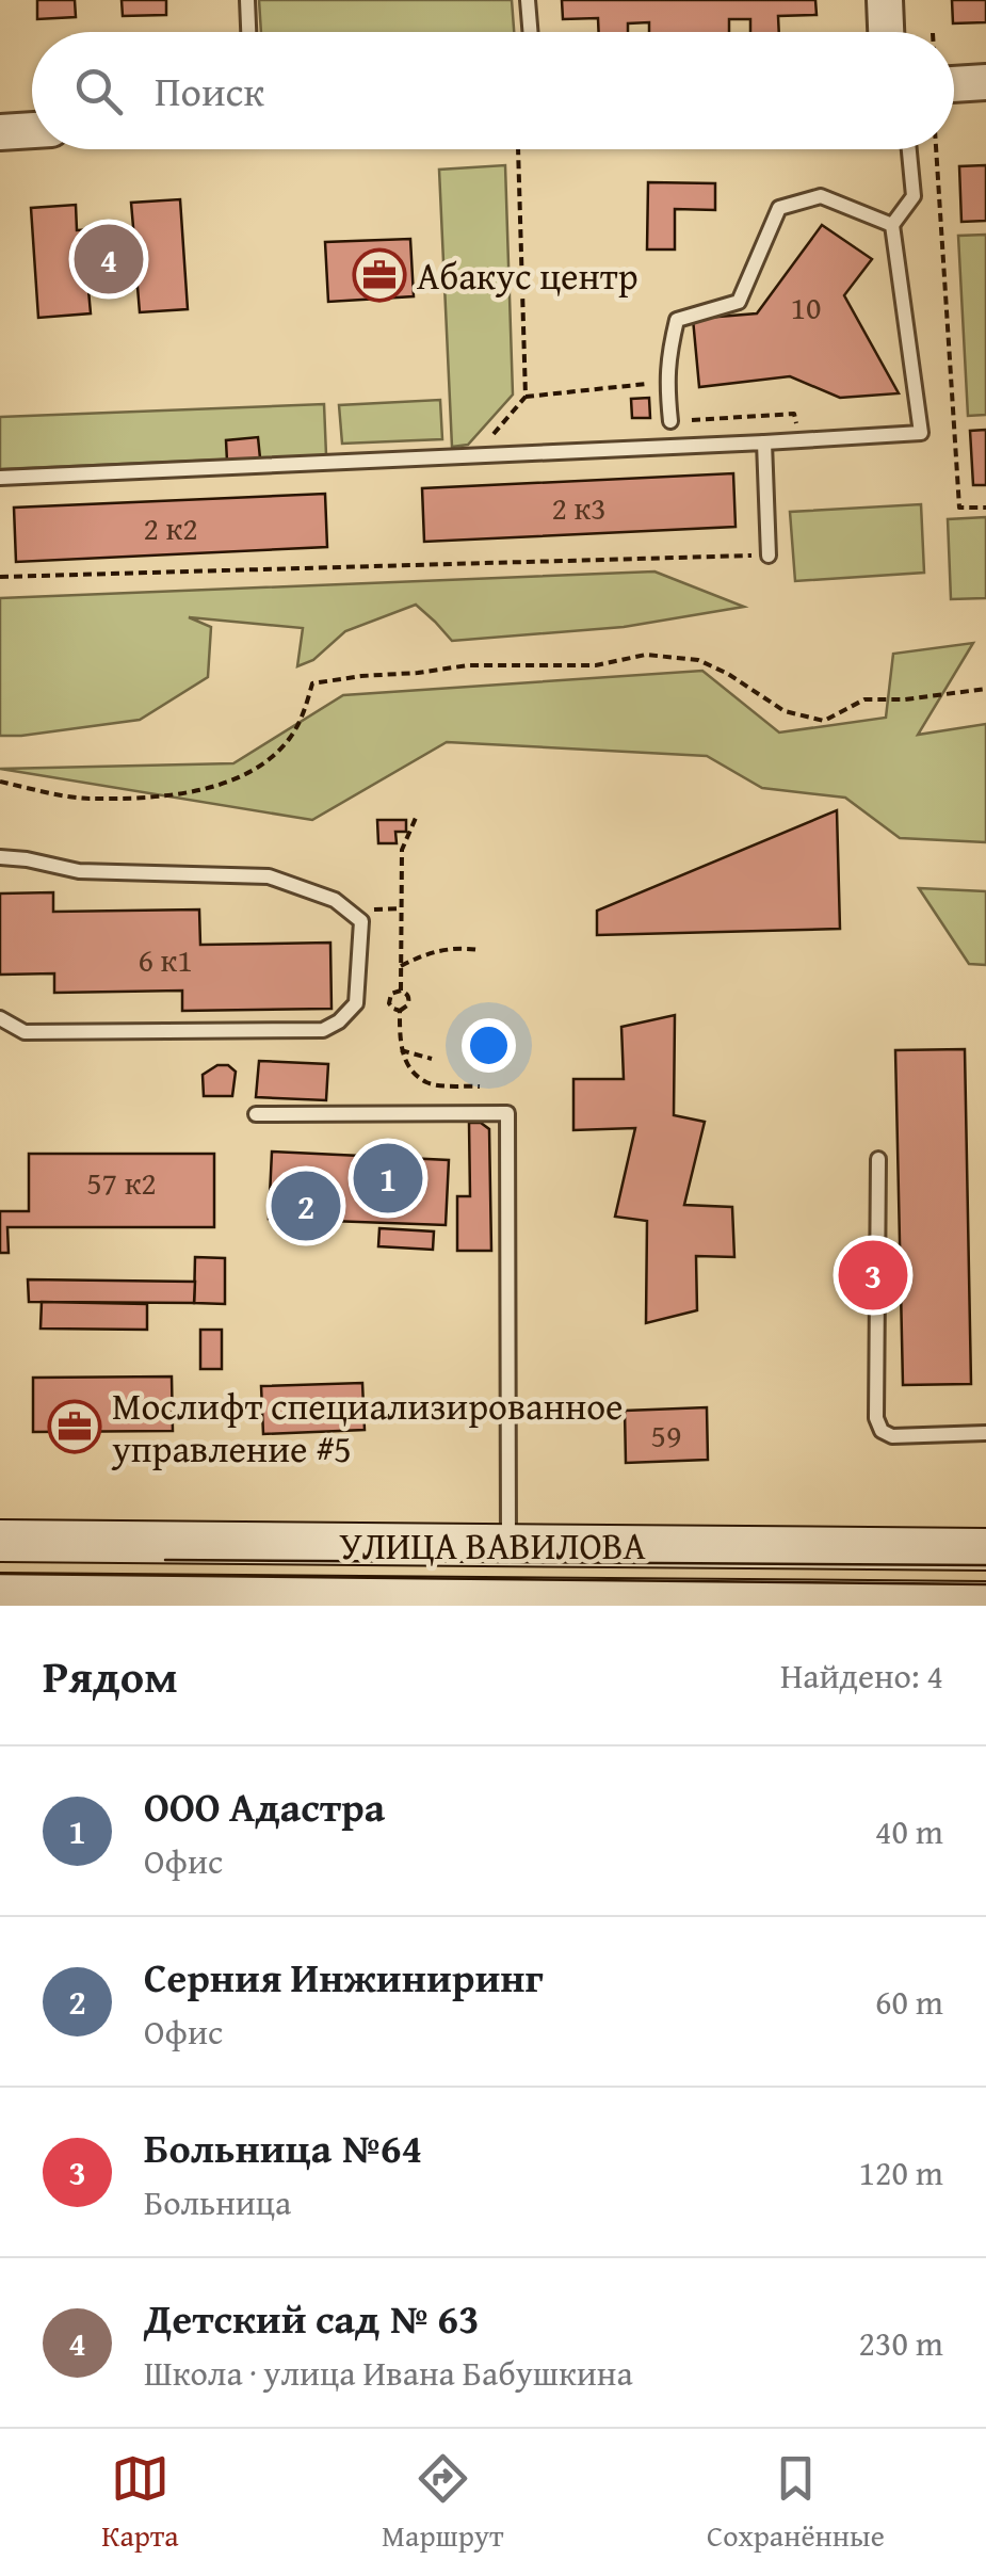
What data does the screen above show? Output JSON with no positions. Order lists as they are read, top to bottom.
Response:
{
  "streets": {
    "main road": ["УЛИЦА ВАВИЛОВА"]
  },
  "places": {
    "office": ["Абакус центр", "Мослифт специализированное управление #5"]
  },
  "house_numbers": [
    "10",
    "2 к3",
    "2 к2",
    "6 к1",
    "57 к2",
    "59"
  ],
  "page": {
    "search": "Поиск",
    "pins": [
      "4",
      "1",
      "2",
      "3"
    ],
    "heading": ["Рядом", "Найдено: 4"],
    "list": [
      {
        "mark": "1",
        "name": "ООО Адастра",
        "note": "Офис",
        "value": "40 m"
      },
      {
        "mark": "2",
        "name": "Серния Инжиниринг",
        "note": "Офис",
        "value": "60 m"
      },
      {
        "mark": "3",
        "name": "Больница №64",
        "note": "Больница",
        "value": "120 m"
      },
      {
        "mark": "4",
        "name": "Детский сад № 63",
        "note": "Школа · улица Ивана Бабушкина",
        "value": "230 m"
      }
    ],
    "nav": ["Карта", "Маршрут", "Сохранённые"]
  }
}
